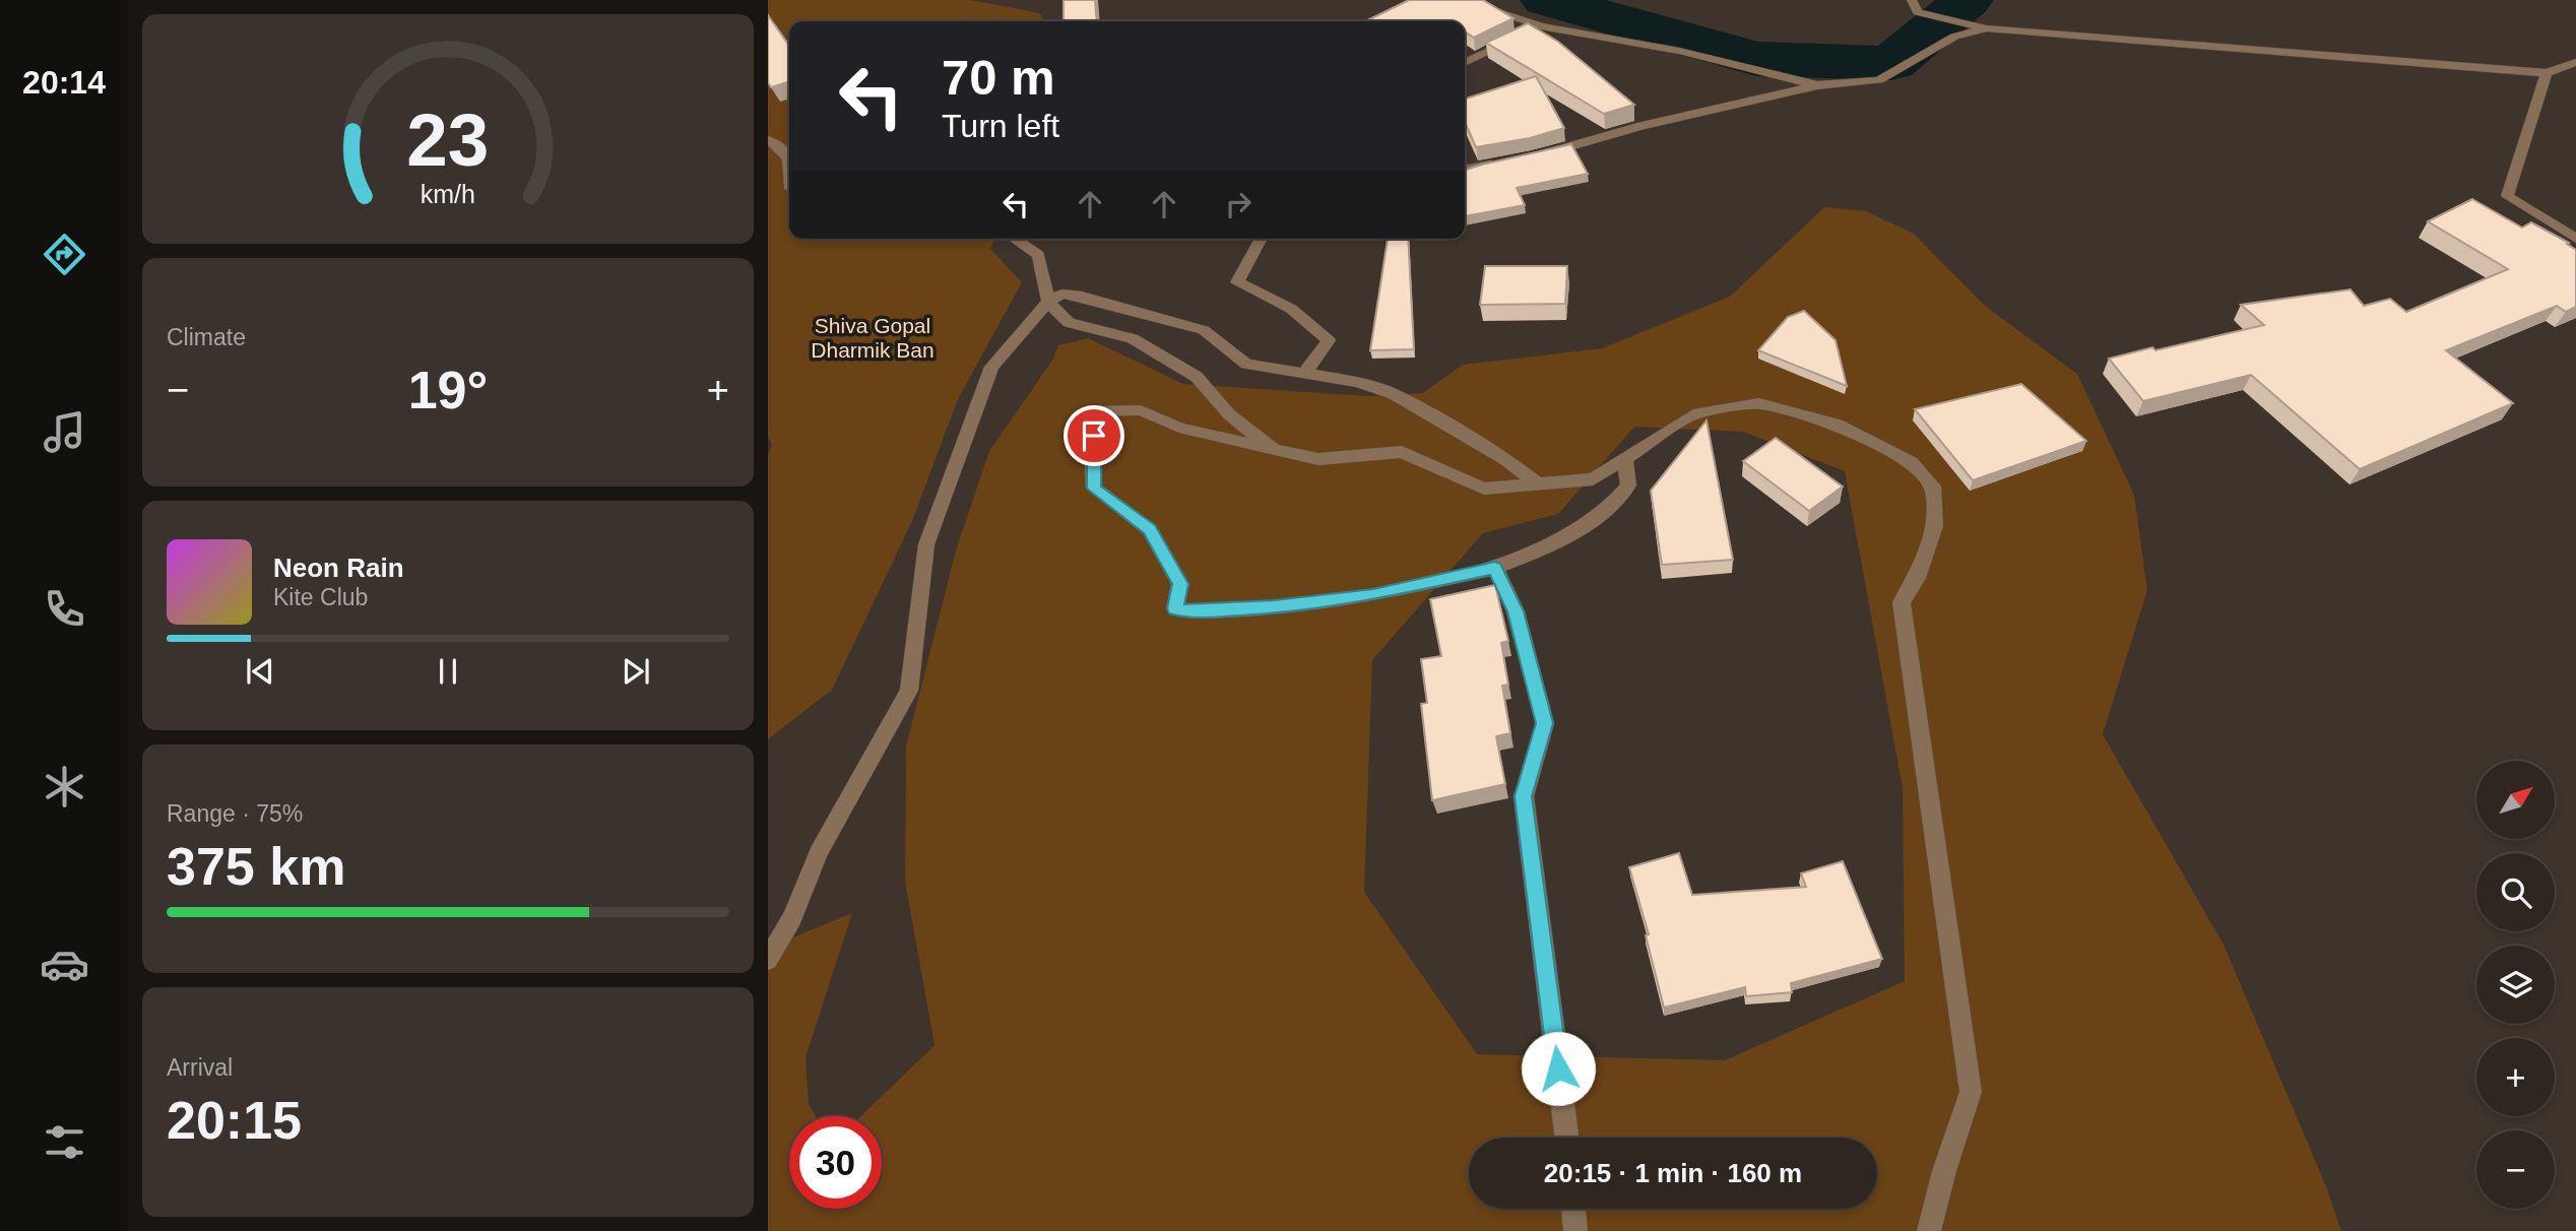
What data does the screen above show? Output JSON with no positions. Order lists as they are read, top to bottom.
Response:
{
  "parks": ["Shiva Gopal Dharmik Ban"],
  "north": "top right",
  "page": {
    "tabs": "20:14",
    "turn": ["70 m", "Turn left"],
    "tile": [
      "Climate",
      ["Range · 75%", "375 km"],
      ["Arrival", "20:15"]
    ],
    "heat": ["−", "19°", "+"],
    "song": ["Neon Rain", "Kite Club"],
    "map_buttons": ["+", "−"],
    "limit": "30",
    "trip": "20:15 · 1 min · 160 m",
    "gauge": ["23", "km/h"]
  }
}
